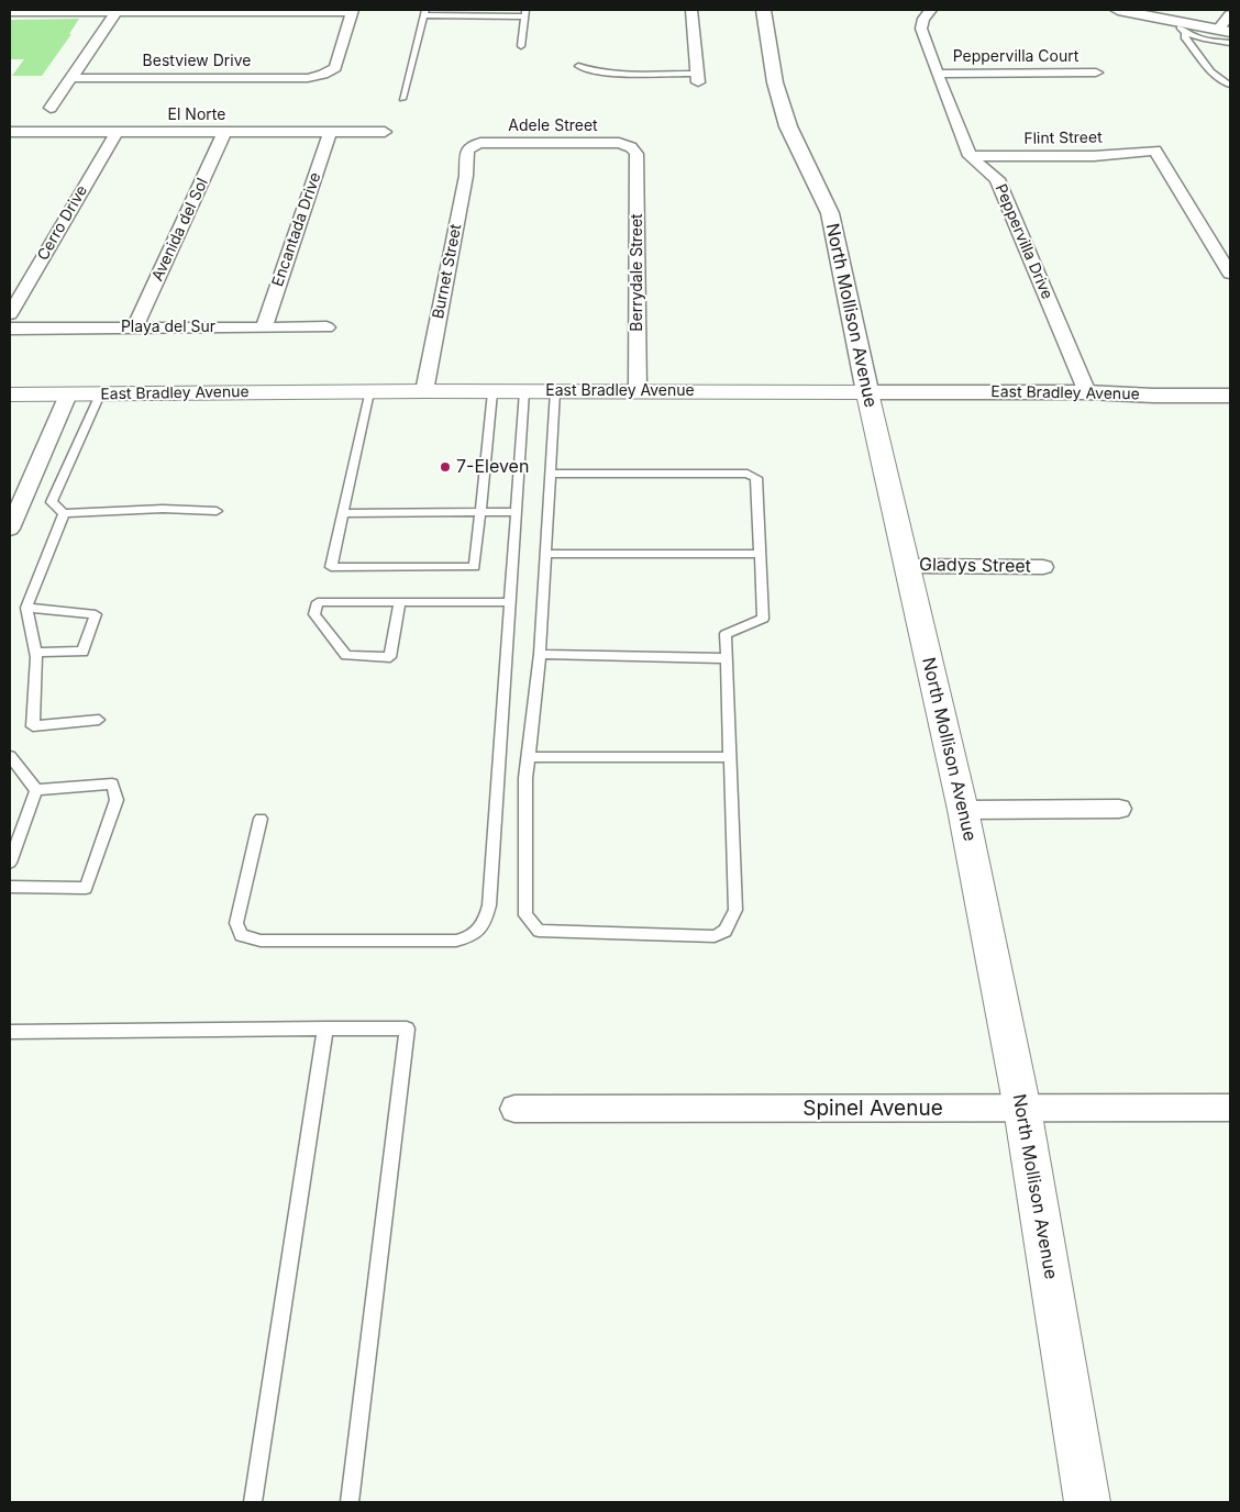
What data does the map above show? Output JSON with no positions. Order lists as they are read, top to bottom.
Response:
{
  "streets": {
    "main road": ["North Mollison Avenue", "East Bradley Avenue"],
    "street": [
      "Peppervilla Court",
      "Bestview Drive",
      "El Norte",
      "Adele Street",
      "Flint Street",
      "Cerro Drive",
      "Avenida del Sol",
      "Encantada Drive",
      "Peppervilla Drive",
      "Burnet Street",
      "Berrydale Street",
      "Playa del Sur",
      "Gladys Street",
      "Spinel Avenue"
    ]
  },
  "crossings": [
    ["Peppervilla Court", "Peppervilla Drive"],
    ["El Norte", "Cerro Drive"],
    ["El Norte", "Avenida del Sol"],
    ["El Norte", "Encantada Drive"],
    ["Adele Street", "Burnet Street"],
    ["Adele Street", "Berrydale Street"],
    ["Flint Street", "Peppervilla Drive"],
    ["Avenida del Sol", "Playa del Sur"],
    ["Encantada Drive", "Playa del Sur"],
    ["Peppervilla Drive", "East Bradley Avenue"],
    ["Burnet Street", "East Bradley Avenue"],
    ["Berrydale Street", "East Bradley Avenue"],
    ["North Mollison Avenue", "East Bradley Avenue"],
    ["North Mollison Avenue", "Gladys Street"],
    ["North Mollison Avenue", "Spinel Avenue"]
  ],
  "places": ["7-Eleven"]
}
